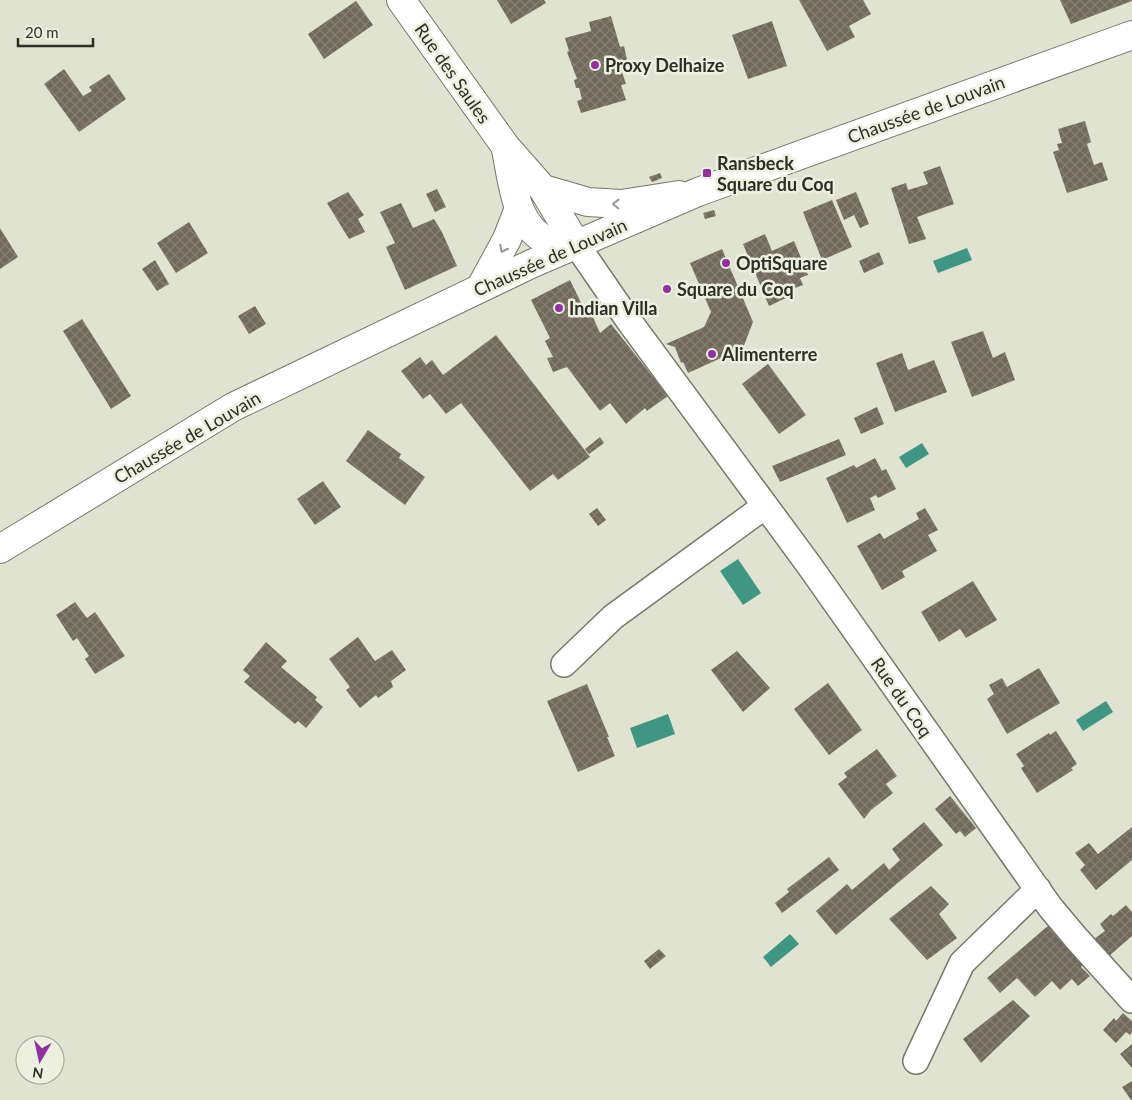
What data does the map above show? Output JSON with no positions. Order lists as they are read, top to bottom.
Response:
{
  "streets": {
    "main road": ["Rue des Saules", "Chaussée de Louvain"],
    "street": ["Rue du Coq"]
  },
  "crossings": [
    ["Rue des Saules", "Chaussée de Louvain"],
    ["Rue des Saules", "Rue du Coq"],
    ["Chaussée de Louvain", "Rue du Coq"]
  ],
  "places": {
    "other": [
      "Proxy Delhaize",
      "OptiSquare",
      "Square du Coq",
      "Indian Villa",
      "Alimenterre"
    ],
    "transit": ["Ransbeck Square du Coq"]
  },
  "scale_bar": "20 m",
  "north": "bottom"
}
